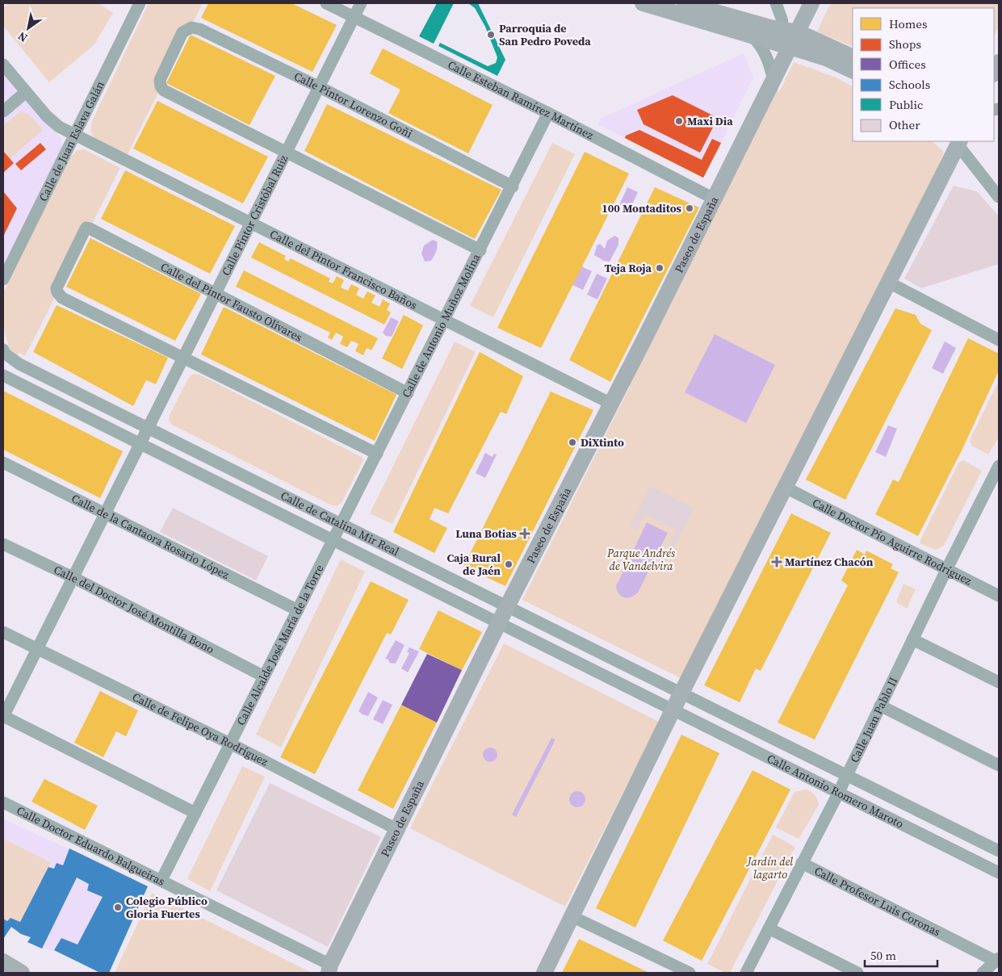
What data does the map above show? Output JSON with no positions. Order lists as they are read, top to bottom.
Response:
{
  "streets": {
    "main road": ["Paseo de España"],
    "street": [
      "Calle Esteban Ramírez Martínez",
      "Calle Pintor Lorenzo Goñi",
      "Calle de Juan Eslava Galán",
      "Calle Pintor Cristóbal Ruiz",
      "Calle del Pintor Francisco Baños",
      "Calle del Pintor Fausto Olivares",
      "Calle de Antonio Muñoz Molina",
      "Calle de Catalina Mir Real",
      "Calle de la Cantaora Rosario López",
      "Calle Doctor Pío Aguirre Rodríguez",
      "Calle del Doctor José Montilla Bono",
      "Calle Alcalde José María de la Torre",
      "Calle Juan Pablo II",
      "Calle de Felipe Oya Rodríguez",
      "Calle Antonio Romero Maroto",
      "Calle Doctor Eduardo Balgueiras",
      "Calle Profesor Luis Coronas"
    ]
  },
  "crossings": [
    ["Calle Esteban Ramírez Martínez", "Calle Pintor Cristóbal Ruiz"],
    ["Calle Esteban Ramírez Martínez", "Paseo de España"],
    ["Calle Esteban Ramírez Martínez", "Calle de Antonio Muñoz Molina"],
    ["Calle Pintor Lorenzo Goñi", "Calle Pintor Cristóbal Ruiz"],
    ["Calle Pintor Lorenzo Goñi", "Calle de Antonio Muñoz Molina"],
    ["Calle de Juan Eslava Galán", "Calle del Pintor Francisco Baños"],
    ["Calle Pintor Cristóbal Ruiz", "Calle del Pintor Francisco Baños"],
    ["Calle Pintor Cristóbal Ruiz", "Calle del Pintor Fausto Olivares"],
    ["Calle Pintor Cristóbal Ruiz", "Calle de Catalina Mir Real"],
    ["Calle Pintor Cristóbal Ruiz", "Calle de la Cantaora Rosario López"],
    ["Calle Pintor Cristóbal Ruiz", "Calle del Doctor José Montilla Bono"],
    ["Calle Pintor Cristóbal Ruiz", "Calle de Felipe Oya Rodríguez"],
    ["Paseo de España", "Calle del Pintor Francisco Baños"],
    ["Paseo de España", "Calle de Catalina Mir Real"],
    ["Paseo de España", "Calle de Felipe Oya Rodríguez"],
    ["Paseo de España", "Calle Doctor Eduardo Balgueiras"],
    ["Calle del Pintor Francisco Baños", "Calle de Antonio Muñoz Molina"],
    ["Calle del Pintor Fausto Olivares", "Calle de Antonio Muñoz Molina"],
    ["Calle de Antonio Muñoz Molina", "Calle de Catalina Mir Real"],
    ["Calle de Antonio Muñoz Molina", "Calle Alcalde José María de la Torre"],
    ["Calle de Catalina Mir Real", "Calle Alcalde José María de la Torre"],
    ["Calle de Catalina Mir Real", "Calle Antonio Romero Maroto"],
    ["Calle de la Cantaora Rosario López", "Calle Alcalde José María de la Torre"],
    ["Calle Doctor Pío Aguirre Rodríguez", "Calle Juan Pablo II"],
    ["Calle del Doctor José Montilla Bono", "Calle Alcalde José María de la Torre"],
    ["Calle Alcalde José María de la Torre", "Calle de Felipe Oya Rodríguez"],
    ["Calle Alcalde José María de la Torre", "Calle Doctor Eduardo Balgueiras"],
    ["Calle Juan Pablo II", "Calle Antonio Romero Maroto"],
    ["Calle Juan Pablo II", "Calle Profesor Luis Coronas"]
  ],
  "parks": ["Parque Andrés de Vandelvira", "Jardín del lagarto"],
  "places": {
    "other": [
      "Parroquia de San Pedro Poveda",
      "Maxi Dia",
      "100 Montaditos",
      "Teja Roja",
      "DiXtinto",
      "Caja Rural de Jaén",
      "Colegio Público Gloria Fuertes"
    ],
    "health": ["Luna Botias", "Martínez Chacón"]
  },
  "legend": [
    "Homes",
    "Shops",
    "Offices",
    "Schools",
    "Public",
    "Other"
  ],
  "scale_bar": "50 m",
  "north": "bottom left"
}
